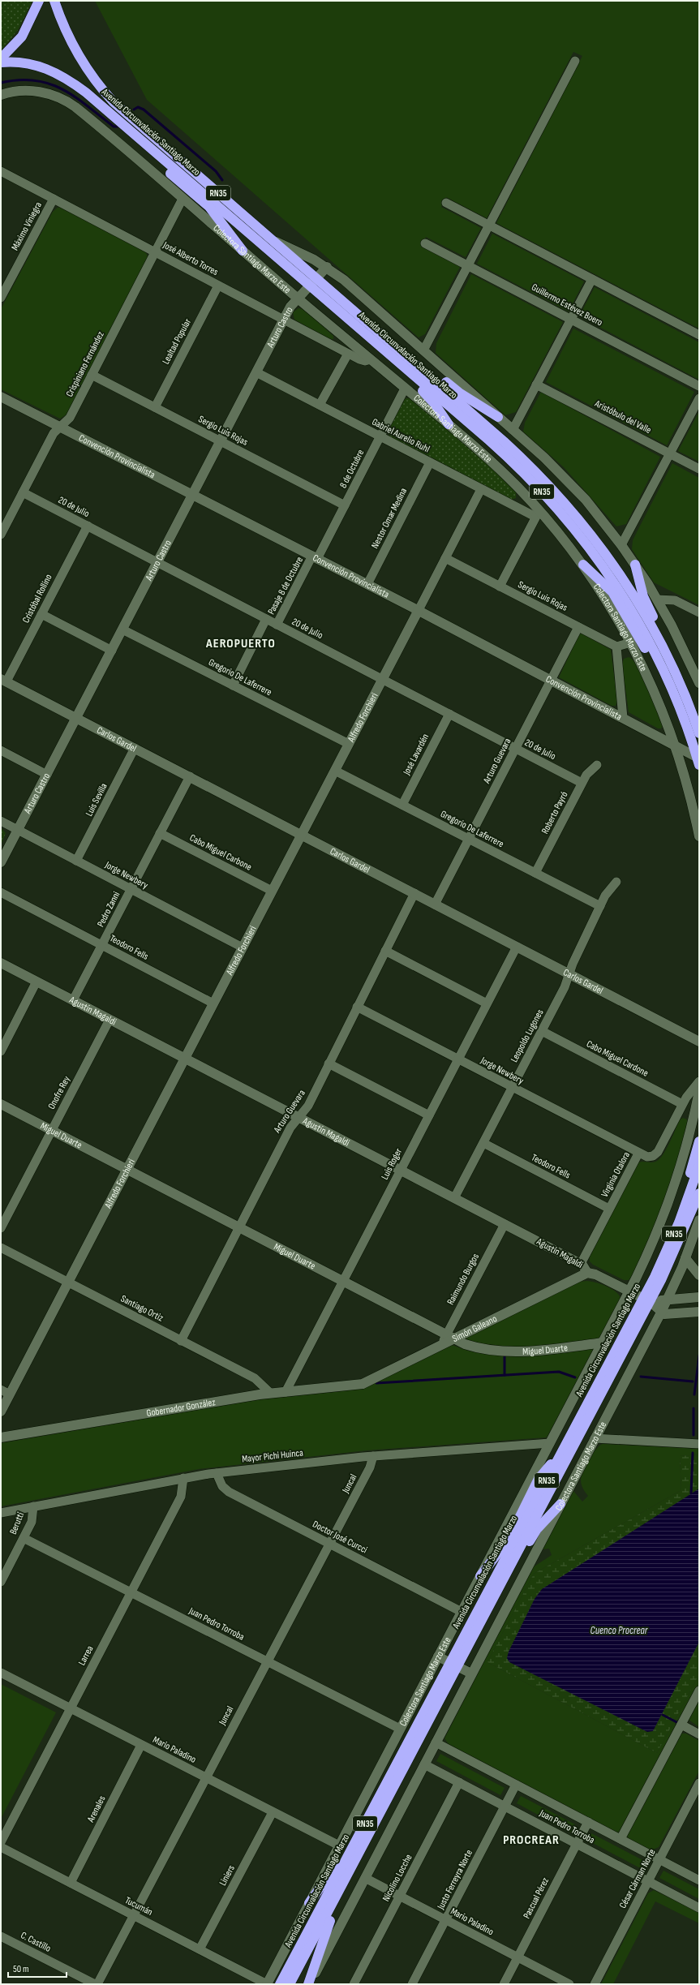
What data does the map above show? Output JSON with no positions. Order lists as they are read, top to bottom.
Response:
{
  "streets": {
    "highway": ["Avenida Circunvalación Santiago Marzo", "RN35"],
    "street": [
      "Máximo Viniegra",
      "José Alberto Torres",
      "Colectora Santiago Marzo Este",
      "Guillermo Estévez Boero",
      "Arturo Castro",
      "Lealtad Popular",
      "Crispiniano Fernández",
      "Aristóbulo del Valle",
      "Sergio Luis Rojas",
      "Gabriel Aurelio Ruhl",
      "Convención Provincialista",
      "8 de Octubre",
      "20 de Julio",
      "Nestor Omar Medina",
      "Pasaje 8 de Octubre",
      "Cristóbal Rollino",
      "Gregorio De Laferrere",
      "Alfredo Forchieri",
      "Carlos Gardel",
      "José Lavardén",
      "Arturo Guevara",
      "Luis Sevilla",
      "Roberto Payró",
      "Cabo Miguel Carbone",
      "Jorge Newbery",
      "Pedro Zanni",
      "Teodoro Fells",
      "Agustín Magaldi",
      "Leopoldo Lugones",
      "Cabo Miguel Cardone",
      "Onofre Rey",
      "Miguel Duarte",
      "Luis Roger",
      "Virginia Otalora",
      "Raimundo Burgos",
      "Santiago Ortiz",
      "Simón Galeano",
      "Gobernador González",
      "Mayor Pichi Huinca",
      "Juncal",
      "Berutti",
      "Doctor José Curcci",
      "Juan Pedro Torroba",
      "Larrea",
      "Mario Paladino",
      "Arenales",
      "Liniers",
      "Nicolino Locche",
      "César Cárman Norte",
      "Justo Ferreyra Norte",
      "Pascual Pérez",
      "Tucumán",
      "C. Castillo"
    ]
  },
  "crossings": [
    ["Avenida Circunvalación Santiago Marzo", "Arturo Castro"],
    ["Avenida Circunvalación Santiago Marzo", "Convención Provincialista"],
    ["Avenida Circunvalación Santiago Marzo", "Agustín Magaldi"],
    ["Máximo Viniegra", "José Alberto Torres"],
    ["José Alberto Torres", "Colectora Santiago Marzo Este"],
    ["José Alberto Torres", "Arturo Castro"],
    ["José Alberto Torres", "Lealtad Popular"],
    ["José Alberto Torres", "Crispiniano Fernández"],
    ["Colectora Santiago Marzo Este", "Arturo Castro"],
    ["Colectora Santiago Marzo Este", "Crispiniano Fernández"],
    ["Colectora Santiago Marzo Este", "Gabriel Aurelio Ruhl"],
    ["Colectora Santiago Marzo Este", "Convención Provincialista"],
    ["Colectora Santiago Marzo Este", "8 de Octubre"],
    ["Colectora Santiago Marzo Este", "Agustín Magaldi"],
    ["Colectora Santiago Marzo Este", "Miguel Duarte"],
    ["Colectora Santiago Marzo Este", "Mayor Pichi Huinca"],
    ["Colectora Santiago Marzo Este", "Doctor José Curcci"],
    ["Colectora Santiago Marzo Este", "Juan Pedro Torroba"],
    ["Colectora Santiago Marzo Este", "Mario Paladino"],
    ["Colectora Santiago Marzo Este", "Tucumán"],
    ["Arturo Castro", "Sergio Luis Rojas"],
    ["Arturo Castro", "Gabriel Aurelio Ruhl"],
    ["Arturo Castro", "Convención Provincialista"],
    ["Arturo Castro", "20 de Julio"],
    ["Arturo Castro", "Gregorio De Laferrere"],
    ["Arturo Castro", "Carlos Gardel"],
    ["Arturo Castro", "Jorge Newbery"],
    ["Lealtad Popular", "Sergio Luis Rojas"],
    ["Crispiniano Fernández", "Sergio Luis Rojas"],
    ["Crispiniano Fernández", "Convención Provincialista"],
    ["Crispiniano Fernández", "20 de Julio"],
    ["Sergio Luis Rojas", "8 de Octubre"],
    ["Sergio Luis Rojas", "Alfredo Forchieri"],
    ["Sergio Luis Rojas", "Arturo Guevara"],
    ["Gabriel Aurelio Ruhl", "8 de Octubre"],
    ["Gabriel Aurelio Ruhl", "Nestor Omar Medina"],
    ["Gabriel Aurelio Ruhl", "Alfredo Forchieri"],
    ["Convención Provincialista", "8 de Octubre"],
    ["Convención Provincialista", "Nestor Omar Medina"],
    ["Convención Provincialista", "Pasaje 8 de Octubre"],
    ["Convención Provincialista", "Alfredo Forchieri"],
    ["Convención Provincialista", "Arturo Guevara"],
    ["8 de Octubre", "Pasaje 8 de Octubre"],
    ["20 de Julio", "Pasaje 8 de Octubre"],
    ["20 de Julio", "Cristóbal Rollino"],
    ["20 de Julio", "Alfredo Forchieri"],
    ["20 de Julio", "José Lavardén"],
    ["20 de Julio", "Arturo Guevara"],
    ["20 de Julio", "Roberto Payró"],
    ["Pasaje 8 de Octubre", "Gregorio De Laferrere"],
    ["Cristóbal Rollino", "Carlos Gardel"],
    ["Gregorio De Laferrere", "Alfredo Forchieri"],
    ["Gregorio De Laferrere", "José Lavardén"],
    ["Gregorio De Laferrere", "Arturo Guevara"],
    ["Gregorio De Laferrere", "Roberto Payró"],
    ["Gregorio De Laferrere", "Leopoldo Lugones"],
    ["Alfredo Forchieri", "Carlos Gardel"],
    ["Alfredo Forchieri", "Cabo Miguel Carbone"],
    ["Alfredo Forchieri", "Jorge Newbery"],
    ["Alfredo Forchieri", "Teodoro Fells"],
    ["Alfredo Forchieri", "Agustín Magaldi"],
    ["Alfredo Forchieri", "Miguel Duarte"],
    ["Alfredo Forchieri", "Santiago Ortiz"],
    ["Carlos Gardel", "Arturo Guevara"],
    ["Carlos Gardel", "Luis Sevilla"],
    ["Carlos Gardel", "Pedro Zanni"],
    ["Carlos Gardel", "Leopoldo Lugones"],
    ["Carlos Gardel", "Luis Roger"],
    ["Arturo Guevara", "Jorge Newbery"],
    ["Arturo Guevara", "Agustín Magaldi"],
    ["Arturo Guevara", "Miguel Duarte"],
    ["Arturo Guevara", "Santiago Ortiz"],
    ["Luis Sevilla", "Jorge Newbery"],
    ["Cabo Miguel Carbone", "Pedro Zanni"],
    ["Jorge Newbery", "Pedro Zanni"],
    ["Jorge Newbery", "Leopoldo Lugones"],
    ["Jorge Newbery", "Luis Roger"],
    ["Jorge Newbery", "Virginia Otalora"],
    ["Pedro Zanni", "Teodoro Fells"],
    ["Pedro Zanni", "Agustín Magaldi"],
    ["Teodoro Fells", "Leopoldo Lugones"],
    ["Teodoro Fells", "Virginia Otalora"],
    ["Agustín Magaldi", "Leopoldo Lugones"],
    ["Agustín Magaldi", "Onofre Rey"],
    ["Agustín Magaldi", "Luis Roger"],
    ["Agustín Magaldi", "Virginia Otalora"],
    ["Agustín Magaldi", "Raimundo Burgos"],
    ["Agustín Magaldi", "Simón Galeano"],
    ["Leopoldo Lugones", "Cabo Miguel Cardone"],
    ["Cabo Miguel Cardone", "Virginia Otalora"],
    ["Onofre Rey", "Miguel Duarte"],
    ["Miguel Duarte", "Luis Roger"],
    ["Miguel Duarte", "Raimundo Burgos"],
    ["Miguel Duarte", "Simón Galeano"],
    ["Luis Roger", "Gobernador González"],
    ["Raimundo Burgos", "Simón Galeano"],
    ["Santiago Ortiz", "Gobernador González"],
    ["Simón Galeano", "Gobernador González"],
    ["Mayor Pichi Huinca", "Juncal"],
    ["Mayor Pichi Huinca", "Berutti"],
    ["Mayor Pichi Huinca", "Doctor José Curcci"],
    ["Mayor Pichi Huinca", "Larrea"],
    ["Juncal", "Doctor José Curcci"],
    ["Juncal", "Juan Pedro Torroba"],
    ["Juncal", "Mario Paladino"],
    ["Juncal", "Tucumán"],
    ["Berutti", "Juan Pedro Torroba"],
    ["Juan Pedro Torroba", "Larrea"],
    ["Juan Pedro Torroba", "Nicolino Locche"],
    ["Juan Pedro Torroba", "César Cárman Norte"],
    ["Juan Pedro Torroba", "Justo Ferreyra Norte"],
    ["Juan Pedro Torroba", "Pascual Pérez"],
    ["Larrea", "Mario Paladino"],
    ["Mario Paladino", "Arenales"],
    ["Mario Paladino", "Liniers"],
    ["Mario Paladino", "Nicolino Locche"],
    ["Mario Paladino", "Justo Ferreyra Norte"],
    ["Mario Paladino", "Pascual Pérez"],
    ["Arenales", "Tucumán"],
    ["Liniers", "Tucumán"]
  ],
  "districts": ["AEROPUERTO", "PROCREAR"],
  "water": ["Cuenco Procrear"],
  "scale_bar": "50 m"
}
